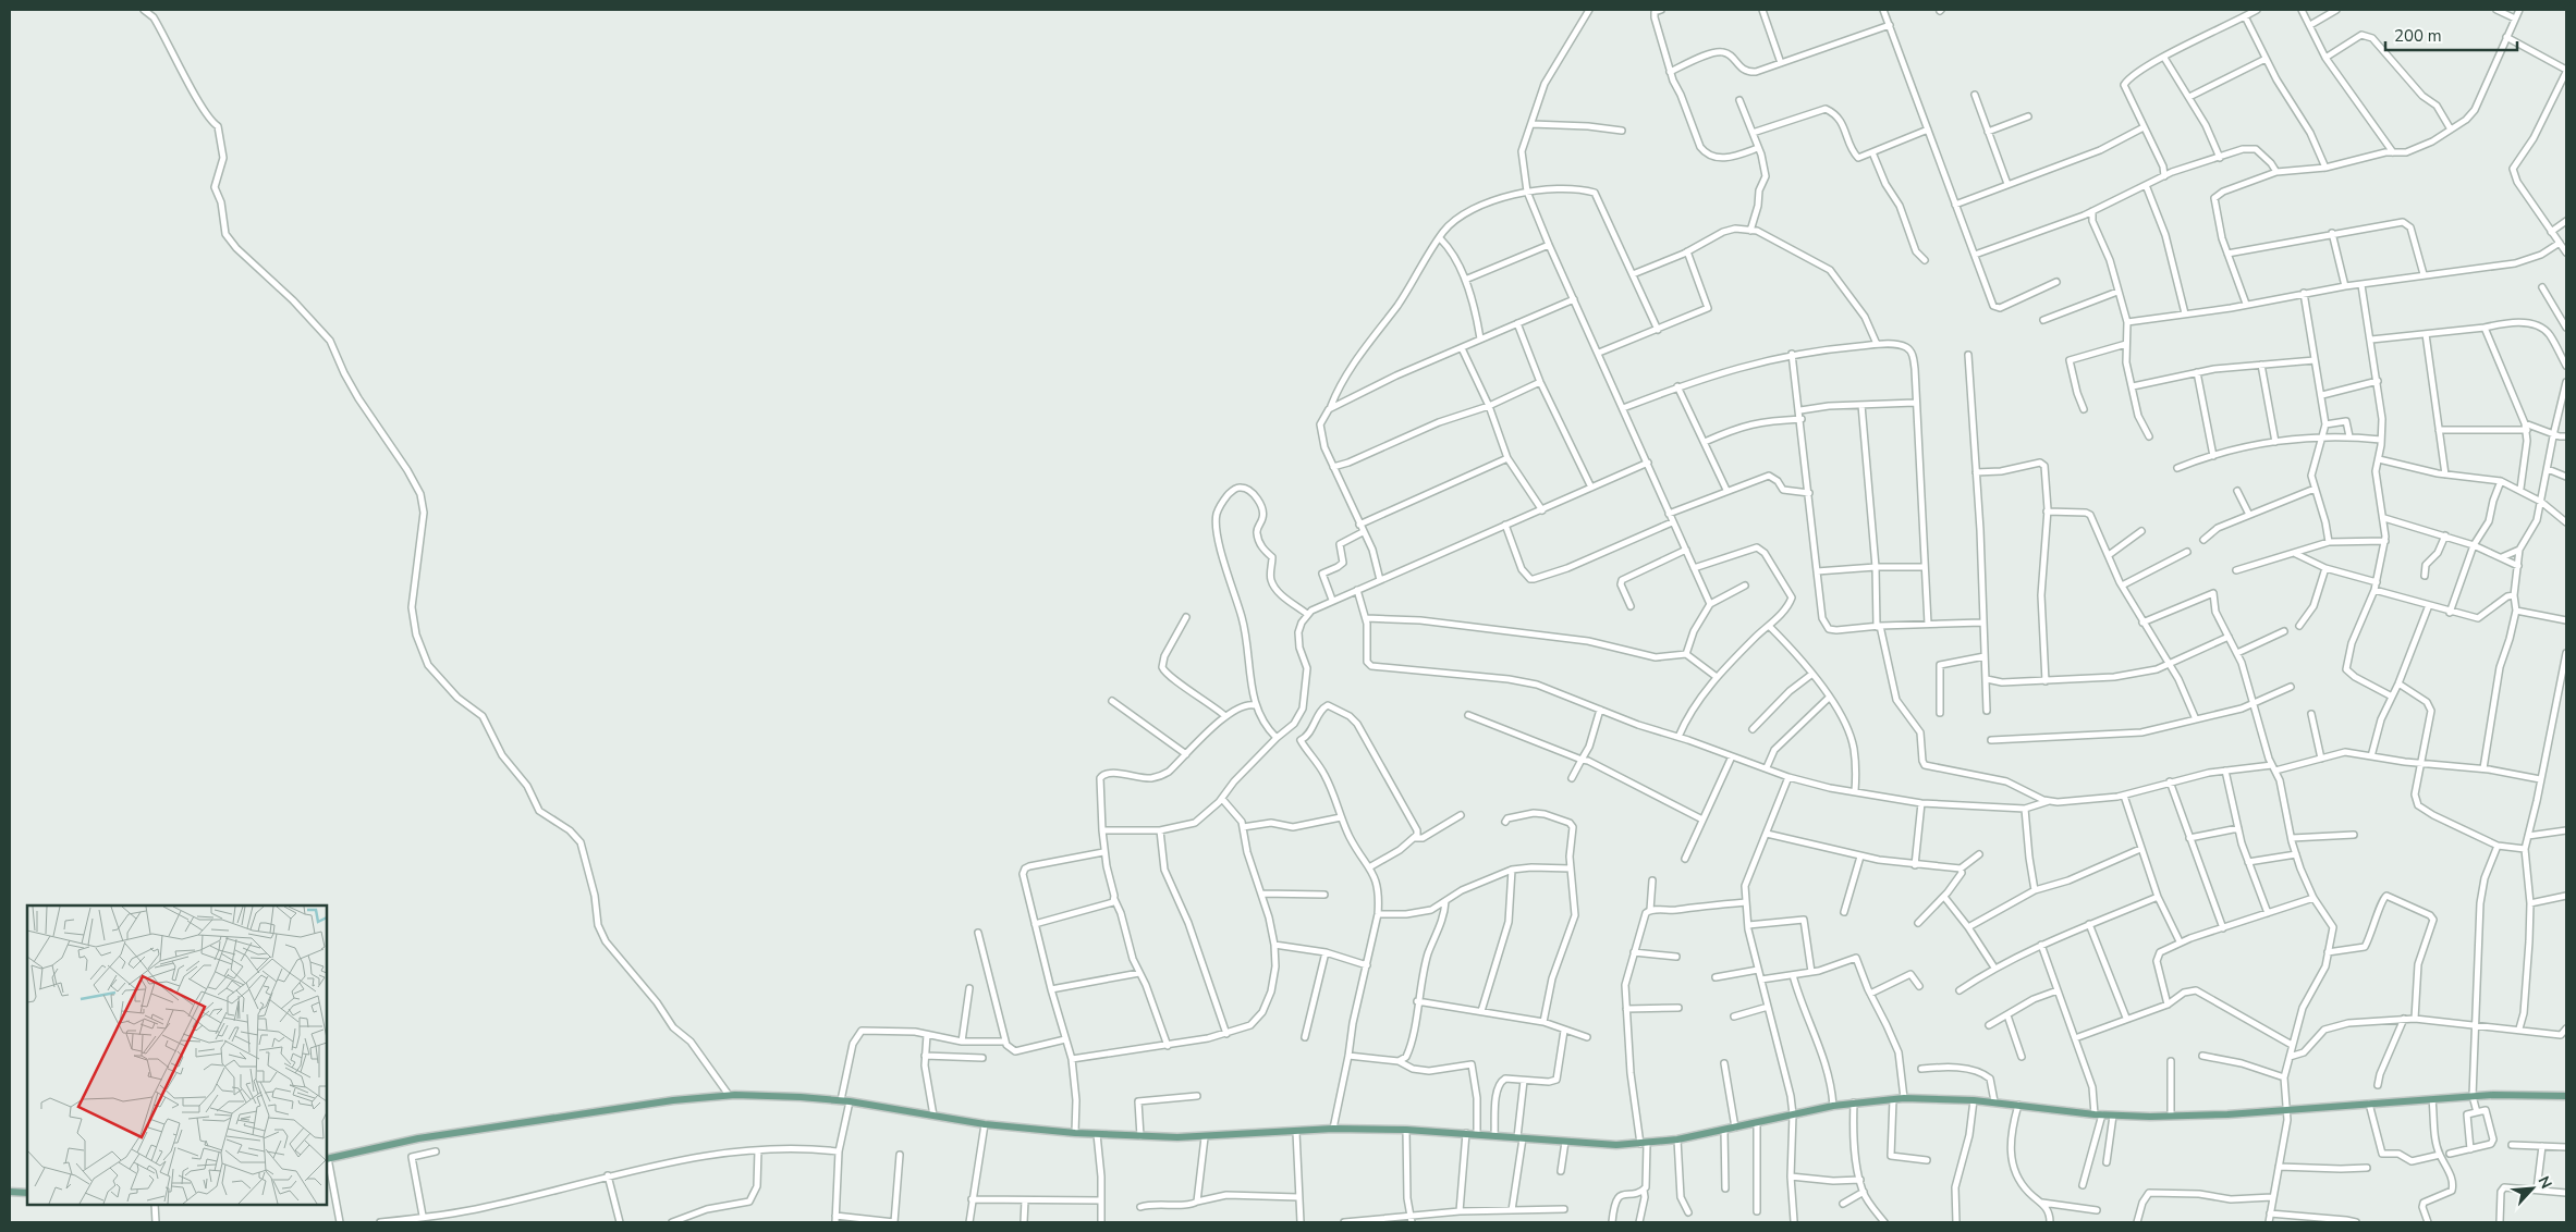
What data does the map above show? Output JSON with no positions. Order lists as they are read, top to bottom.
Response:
{
  "scale_bar": "200 m",
  "north": "top right"
}
